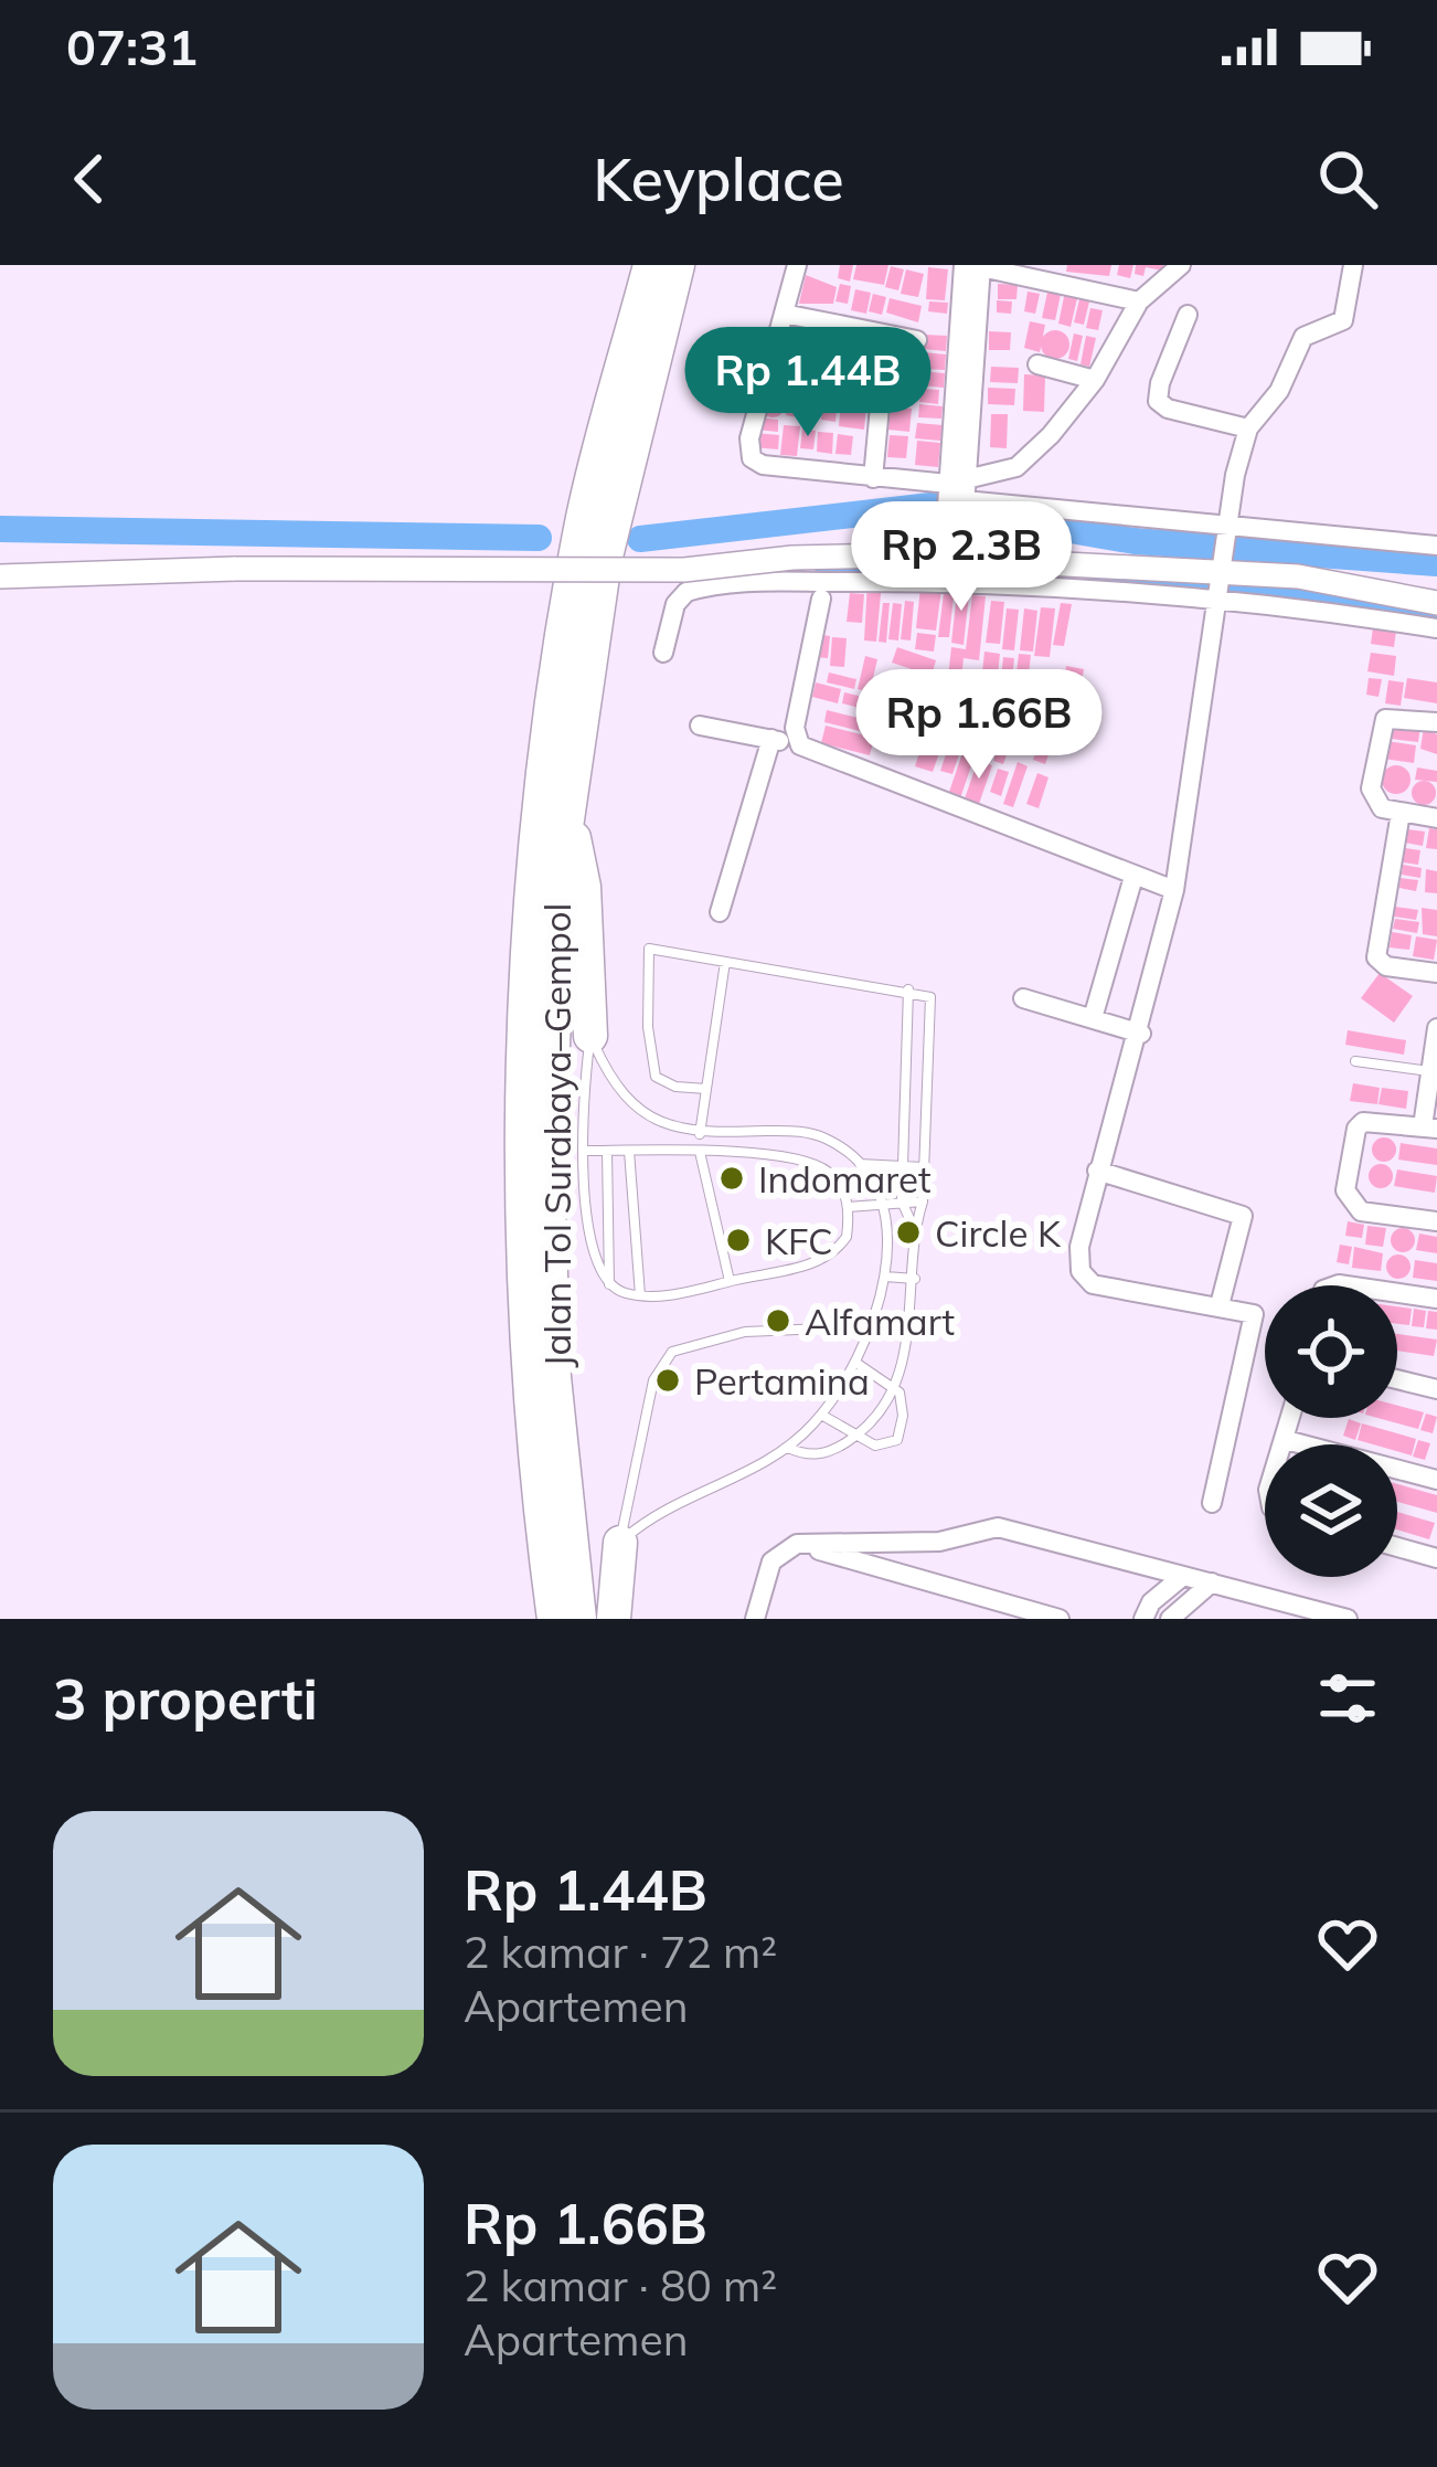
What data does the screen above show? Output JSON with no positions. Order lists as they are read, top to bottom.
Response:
{
  "streets": {
    "highway": ["Jalan Tol Surabaya–Gempol"]
  },
  "places": [
    "Indomaret",
    "Circle K",
    "KFC",
    "Alfamart",
    "Pertamina"
  ],
  "page": {
    "status": "07:31",
    "header": "Keyplace",
    "price": ["Rp 1.44B", "Rp 2.3B", "Rp 1.66B"],
    "heading": "3 properti",
    "list": [
      {
        "name": "Rp 1.44B",
        "note": "2 kamar · 72 m² · Apartemen"
      },
      {
        "name": "Rp 1.66B",
        "note": "2 kamar · 80 m² · Apartemen"
      }
    ]
  }
}
